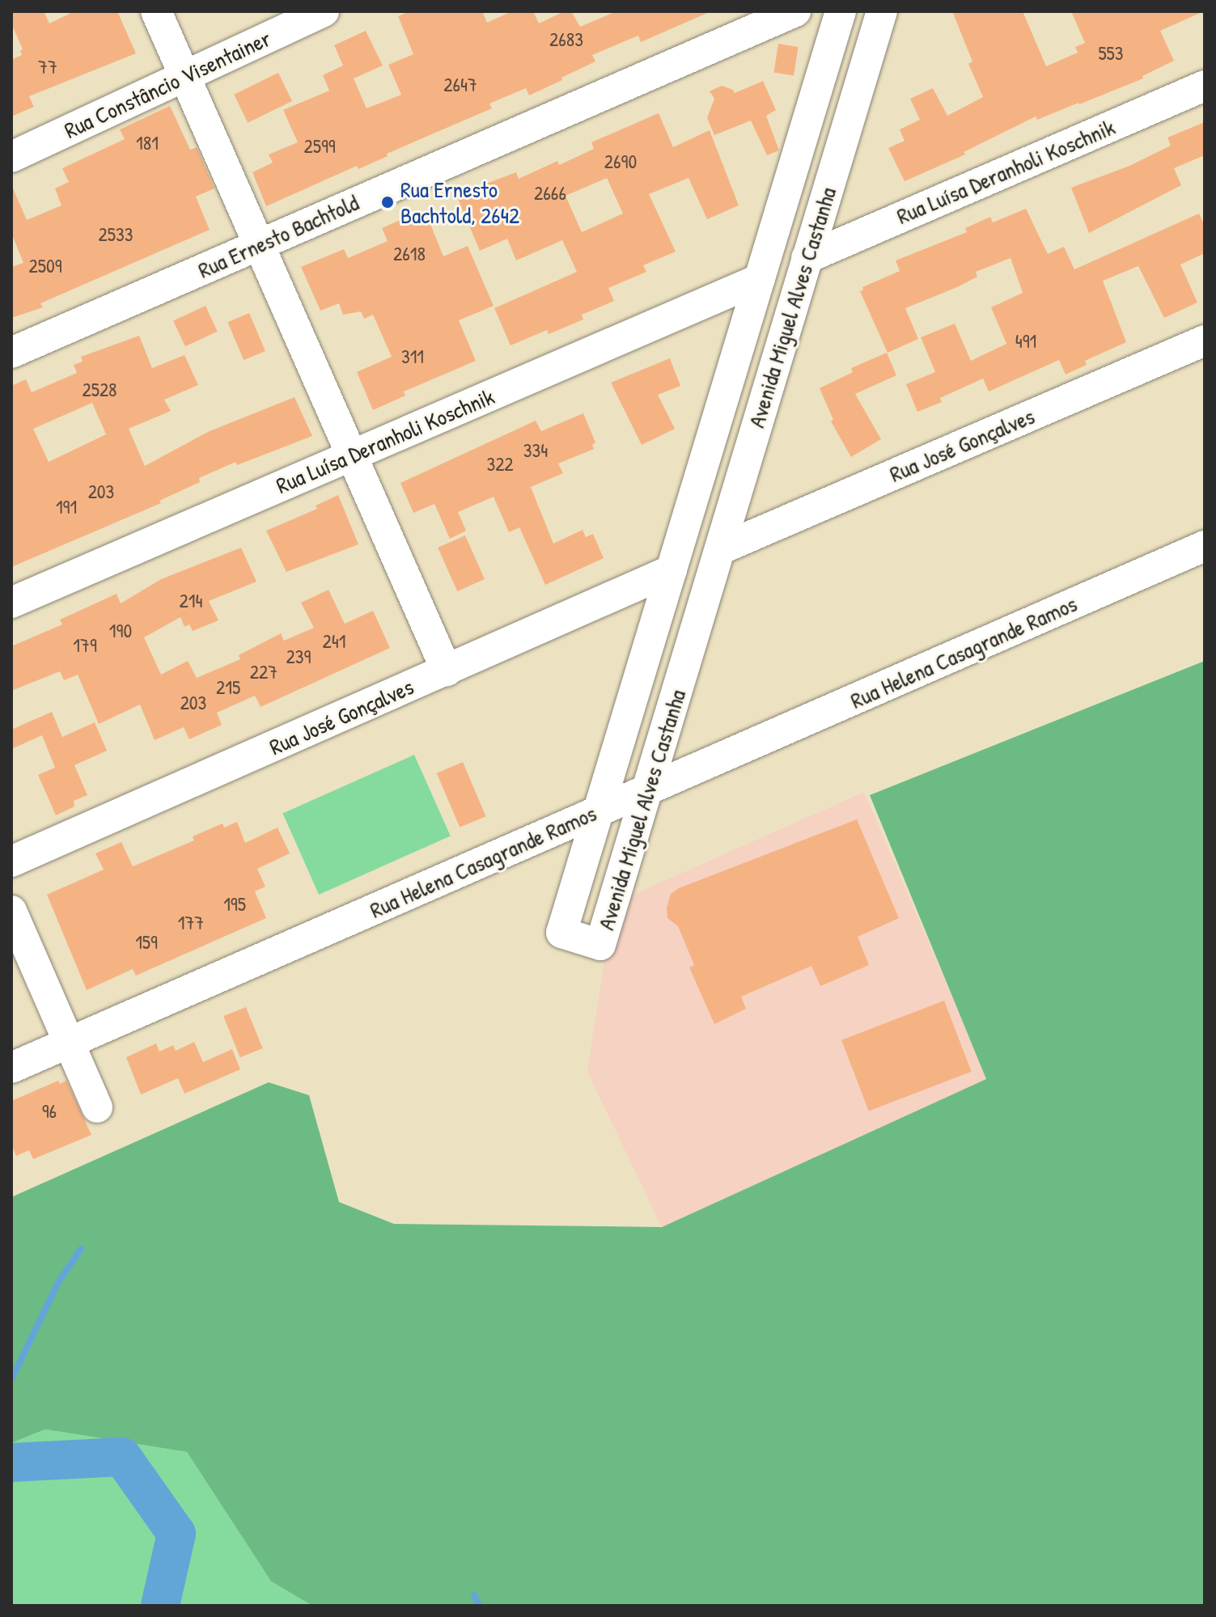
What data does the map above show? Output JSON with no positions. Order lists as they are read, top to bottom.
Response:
{
  "streets": {
    "street": [
      "Rua Constâncio Visentainer",
      "Rua Luísa Deranholi Koschnik",
      "Rua Ernesto Bachtold",
      "Avenida Miguel Alves Castanha",
      "Rua José Gonçalves",
      "Rua Helena Casagrande Ramos"
    ]
  },
  "crossings": [
    ["Rua Luísa Deranholi Koschnik", "Avenida Miguel Alves Castanha"],
    ["Avenida Miguel Alves Castanha", "Rua José Gonçalves"],
    ["Avenida Miguel Alves Castanha", "Rua Helena Casagrande Ramos"]
  ],
  "places": ["Rua Ernesto Bachtold, 2642"],
  "house_numbers": [
    "2683",
    "553",
    "77",
    "2647",
    "181",
    "2599",
    "2690",
    "2666",
    "2533",
    "2618",
    "2509",
    "491",
    "311",
    "2528",
    "334",
    "322",
    "203",
    "191",
    "214",
    "190",
    "241",
    "179",
    "239",
    "227",
    "215",
    "203",
    "195",
    "177",
    "159",
    "96"
  ]
}
